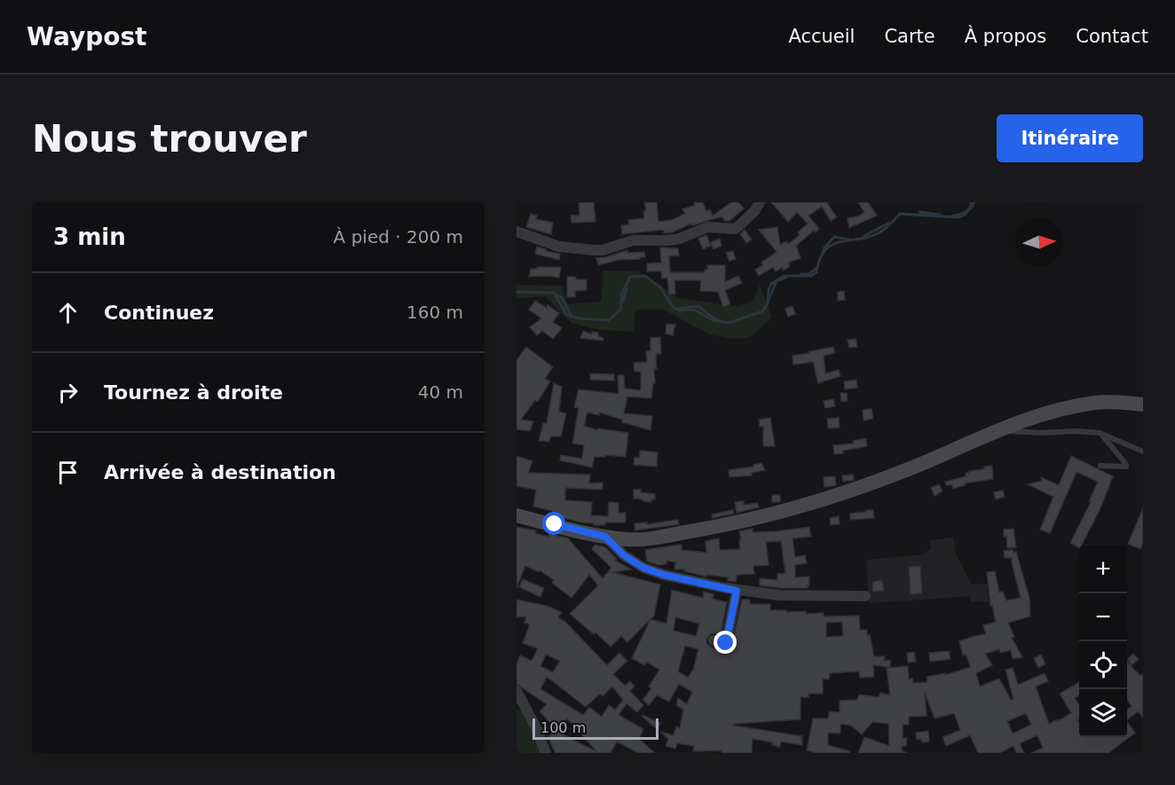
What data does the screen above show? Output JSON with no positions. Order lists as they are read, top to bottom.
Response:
{
  "scale_bar": "100 m",
  "north": "right",
  "page": {
    "header": "Waypost",
    "nav": [
      "Accueil",
      "Carte",
      "À propos",
      "Contact"
    ],
    "buttons": "Itinéraire",
    "title": "Nous trouver",
    "heading": ["3 min", "À pied · 200 m"],
    "list": [
      ["Continuez", "160 m"],
      ["Tournez à droite", "40 m"],
      "Arrivée à destination"
    ],
    "map_buttons": ["+", "−"],
    "scale": "100 m"
  }
}
